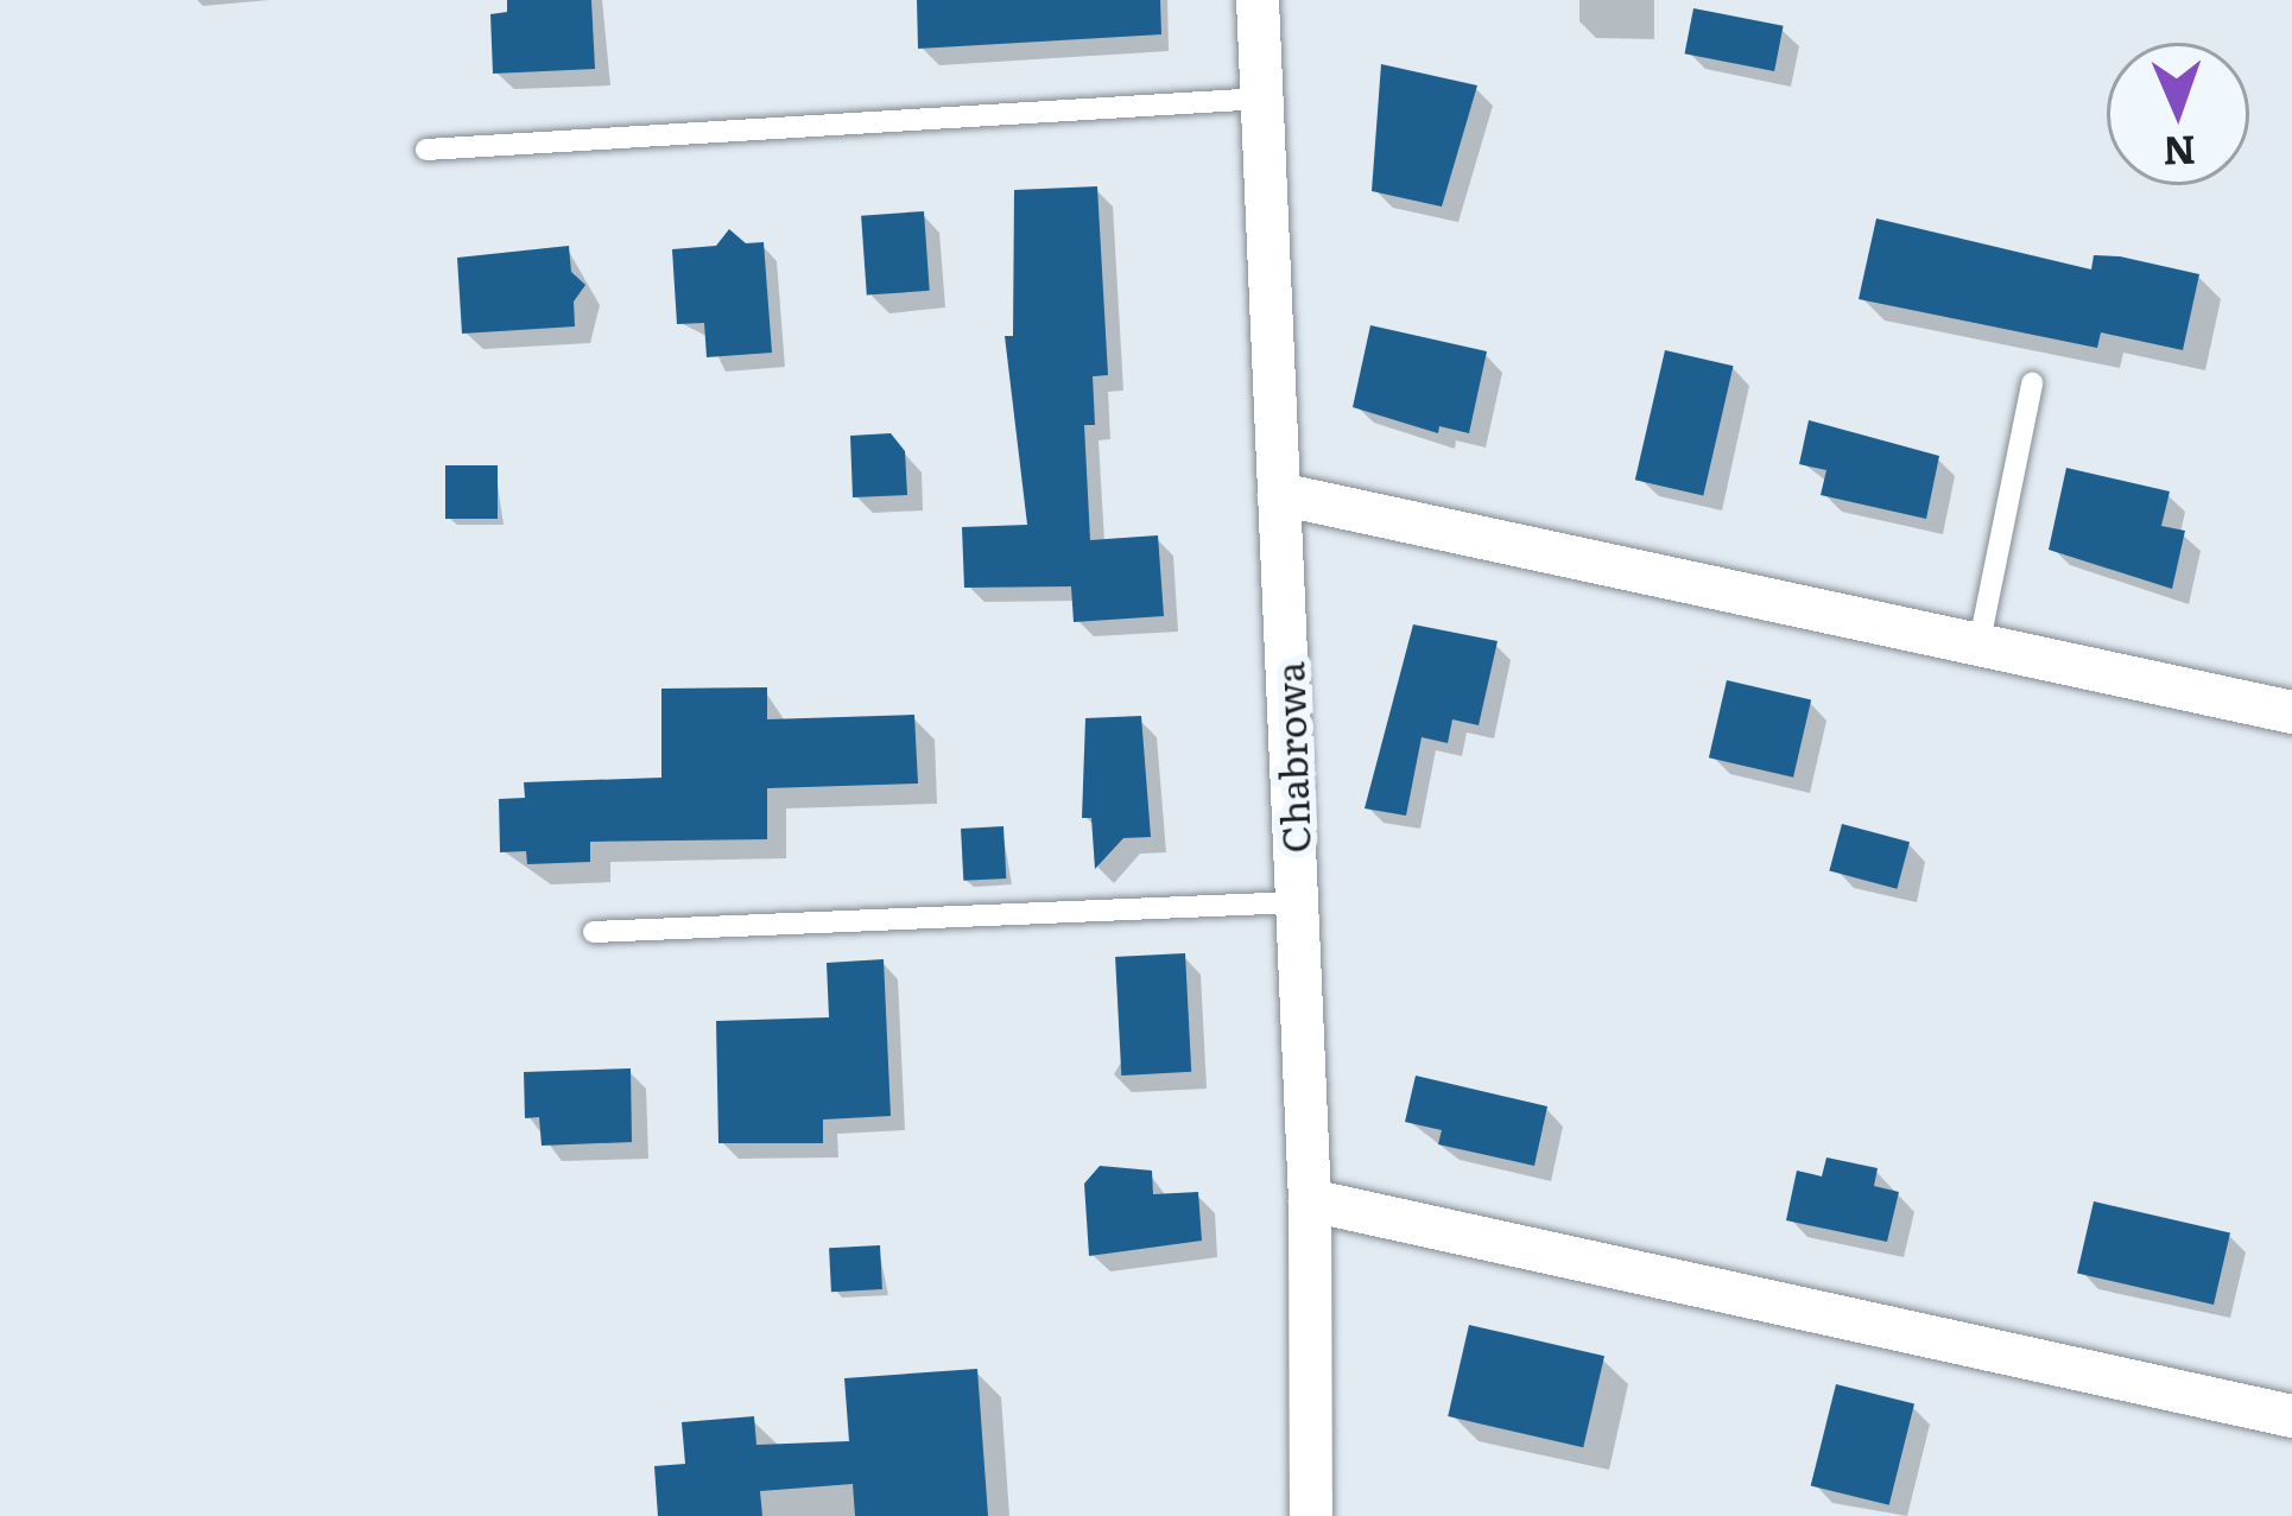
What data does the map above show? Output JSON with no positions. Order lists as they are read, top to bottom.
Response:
{
  "streets": {
    "street": ["Chabrowa"]
  },
  "north": "bottom"
}
